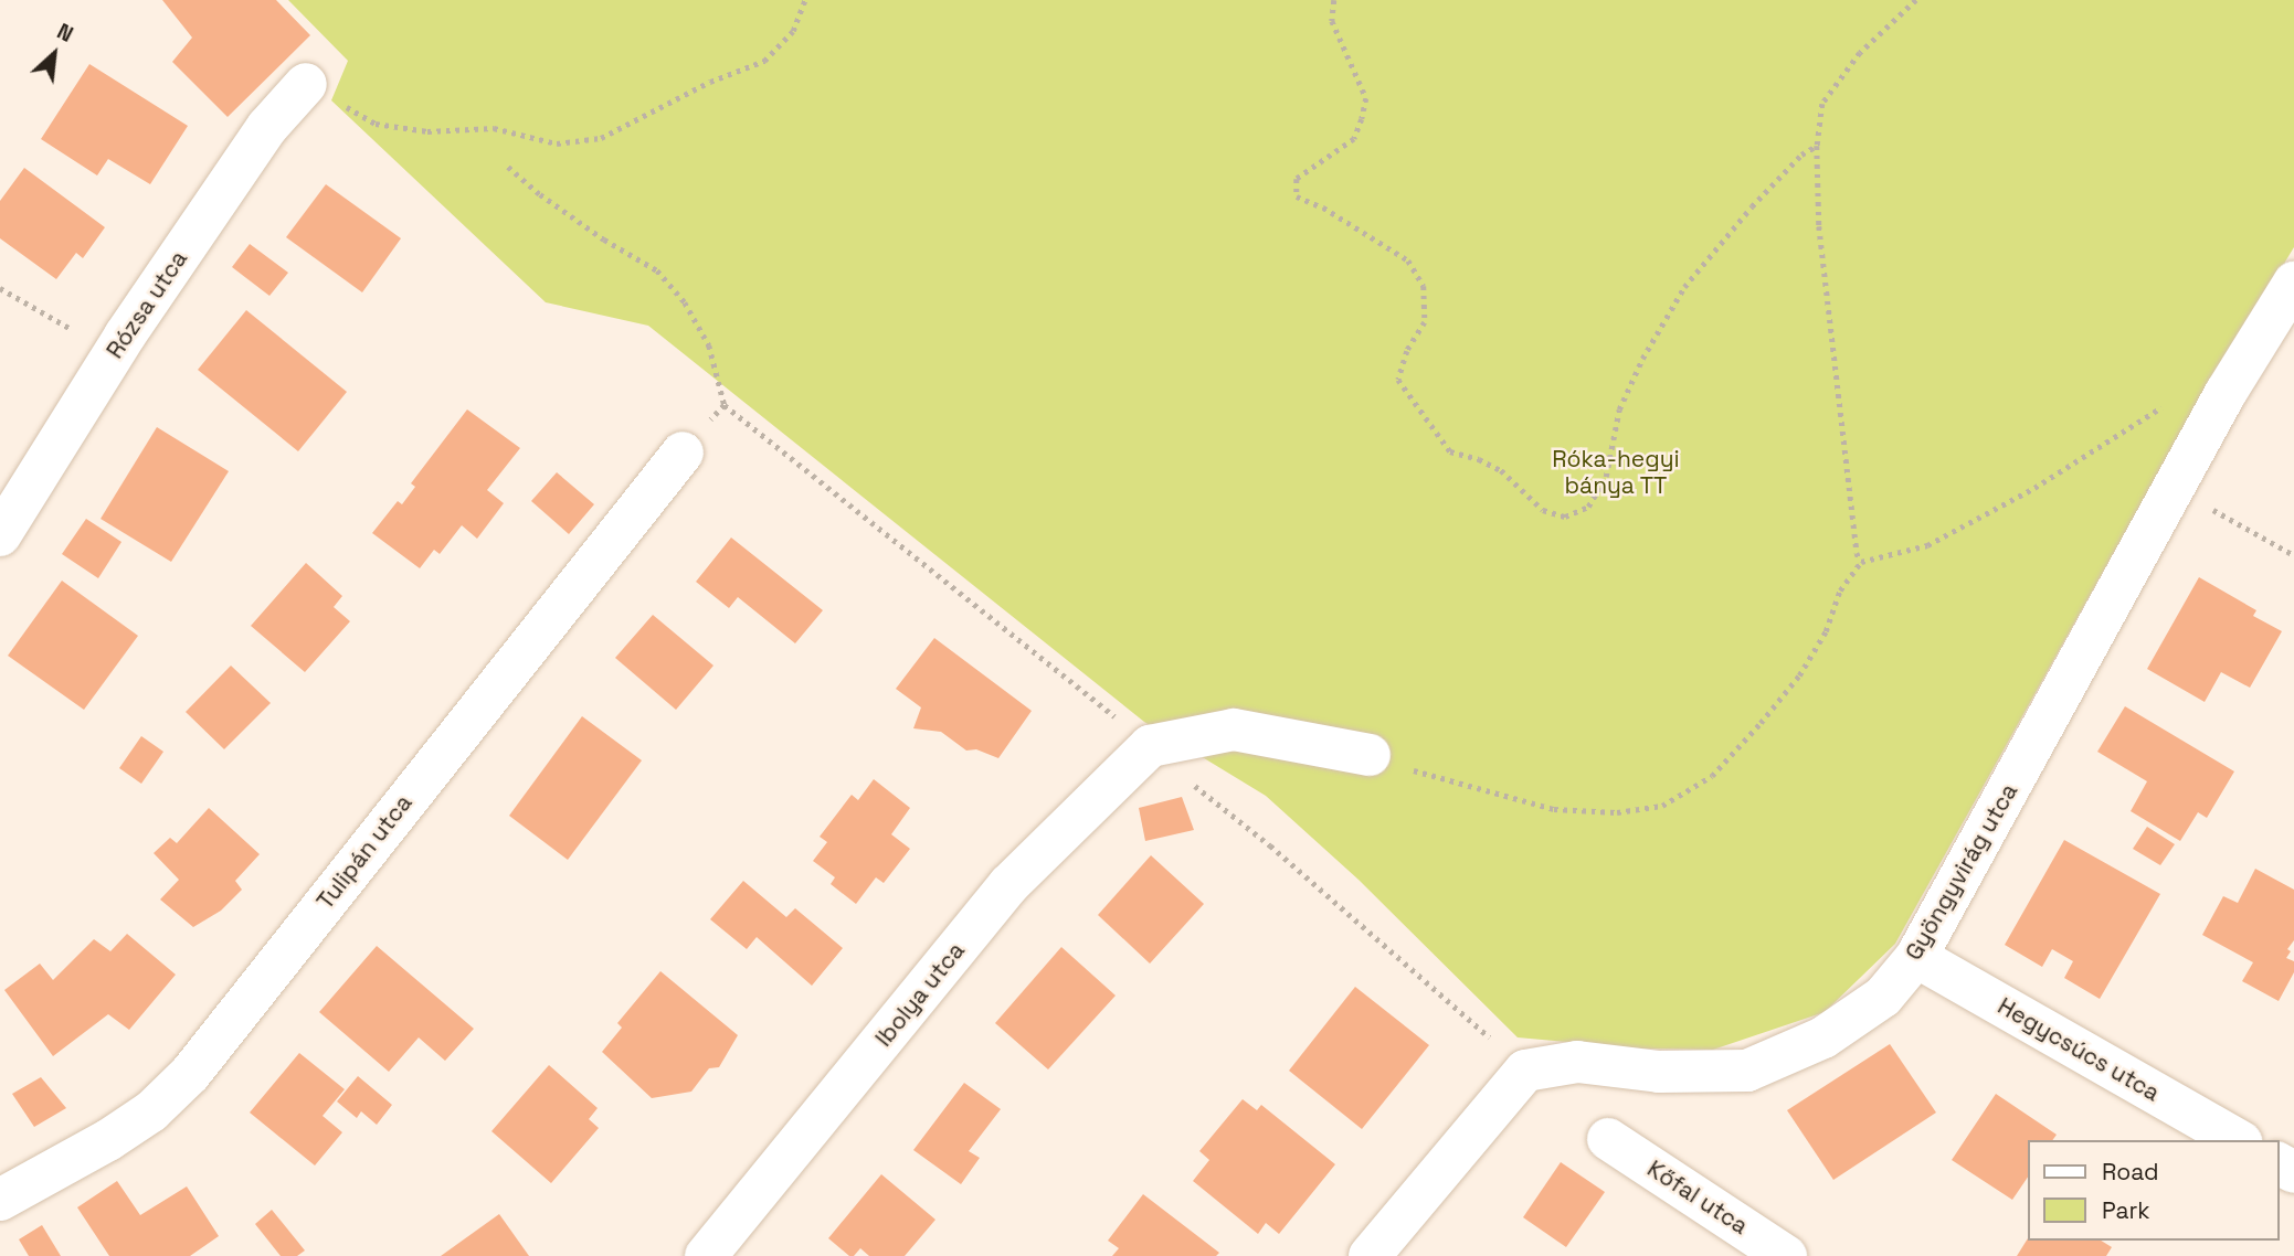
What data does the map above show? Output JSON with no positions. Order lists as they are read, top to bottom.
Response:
{
  "streets": {
    "street": [
      "Rózsa utca",
      "Tulipán utca",
      "Gyöngyvirág utca",
      "Ibolya utca",
      "Hegycsúcs utca",
      "Kőfal utca"
    ]
  },
  "crossings": [
    ["Gyöngyvirág utca", "Hegycsúcs utca"]
  ],
  "parks": ["Róka-hegyi bánya TT"],
  "legend": ["Road", "Park"],
  "north": "top right"
}
